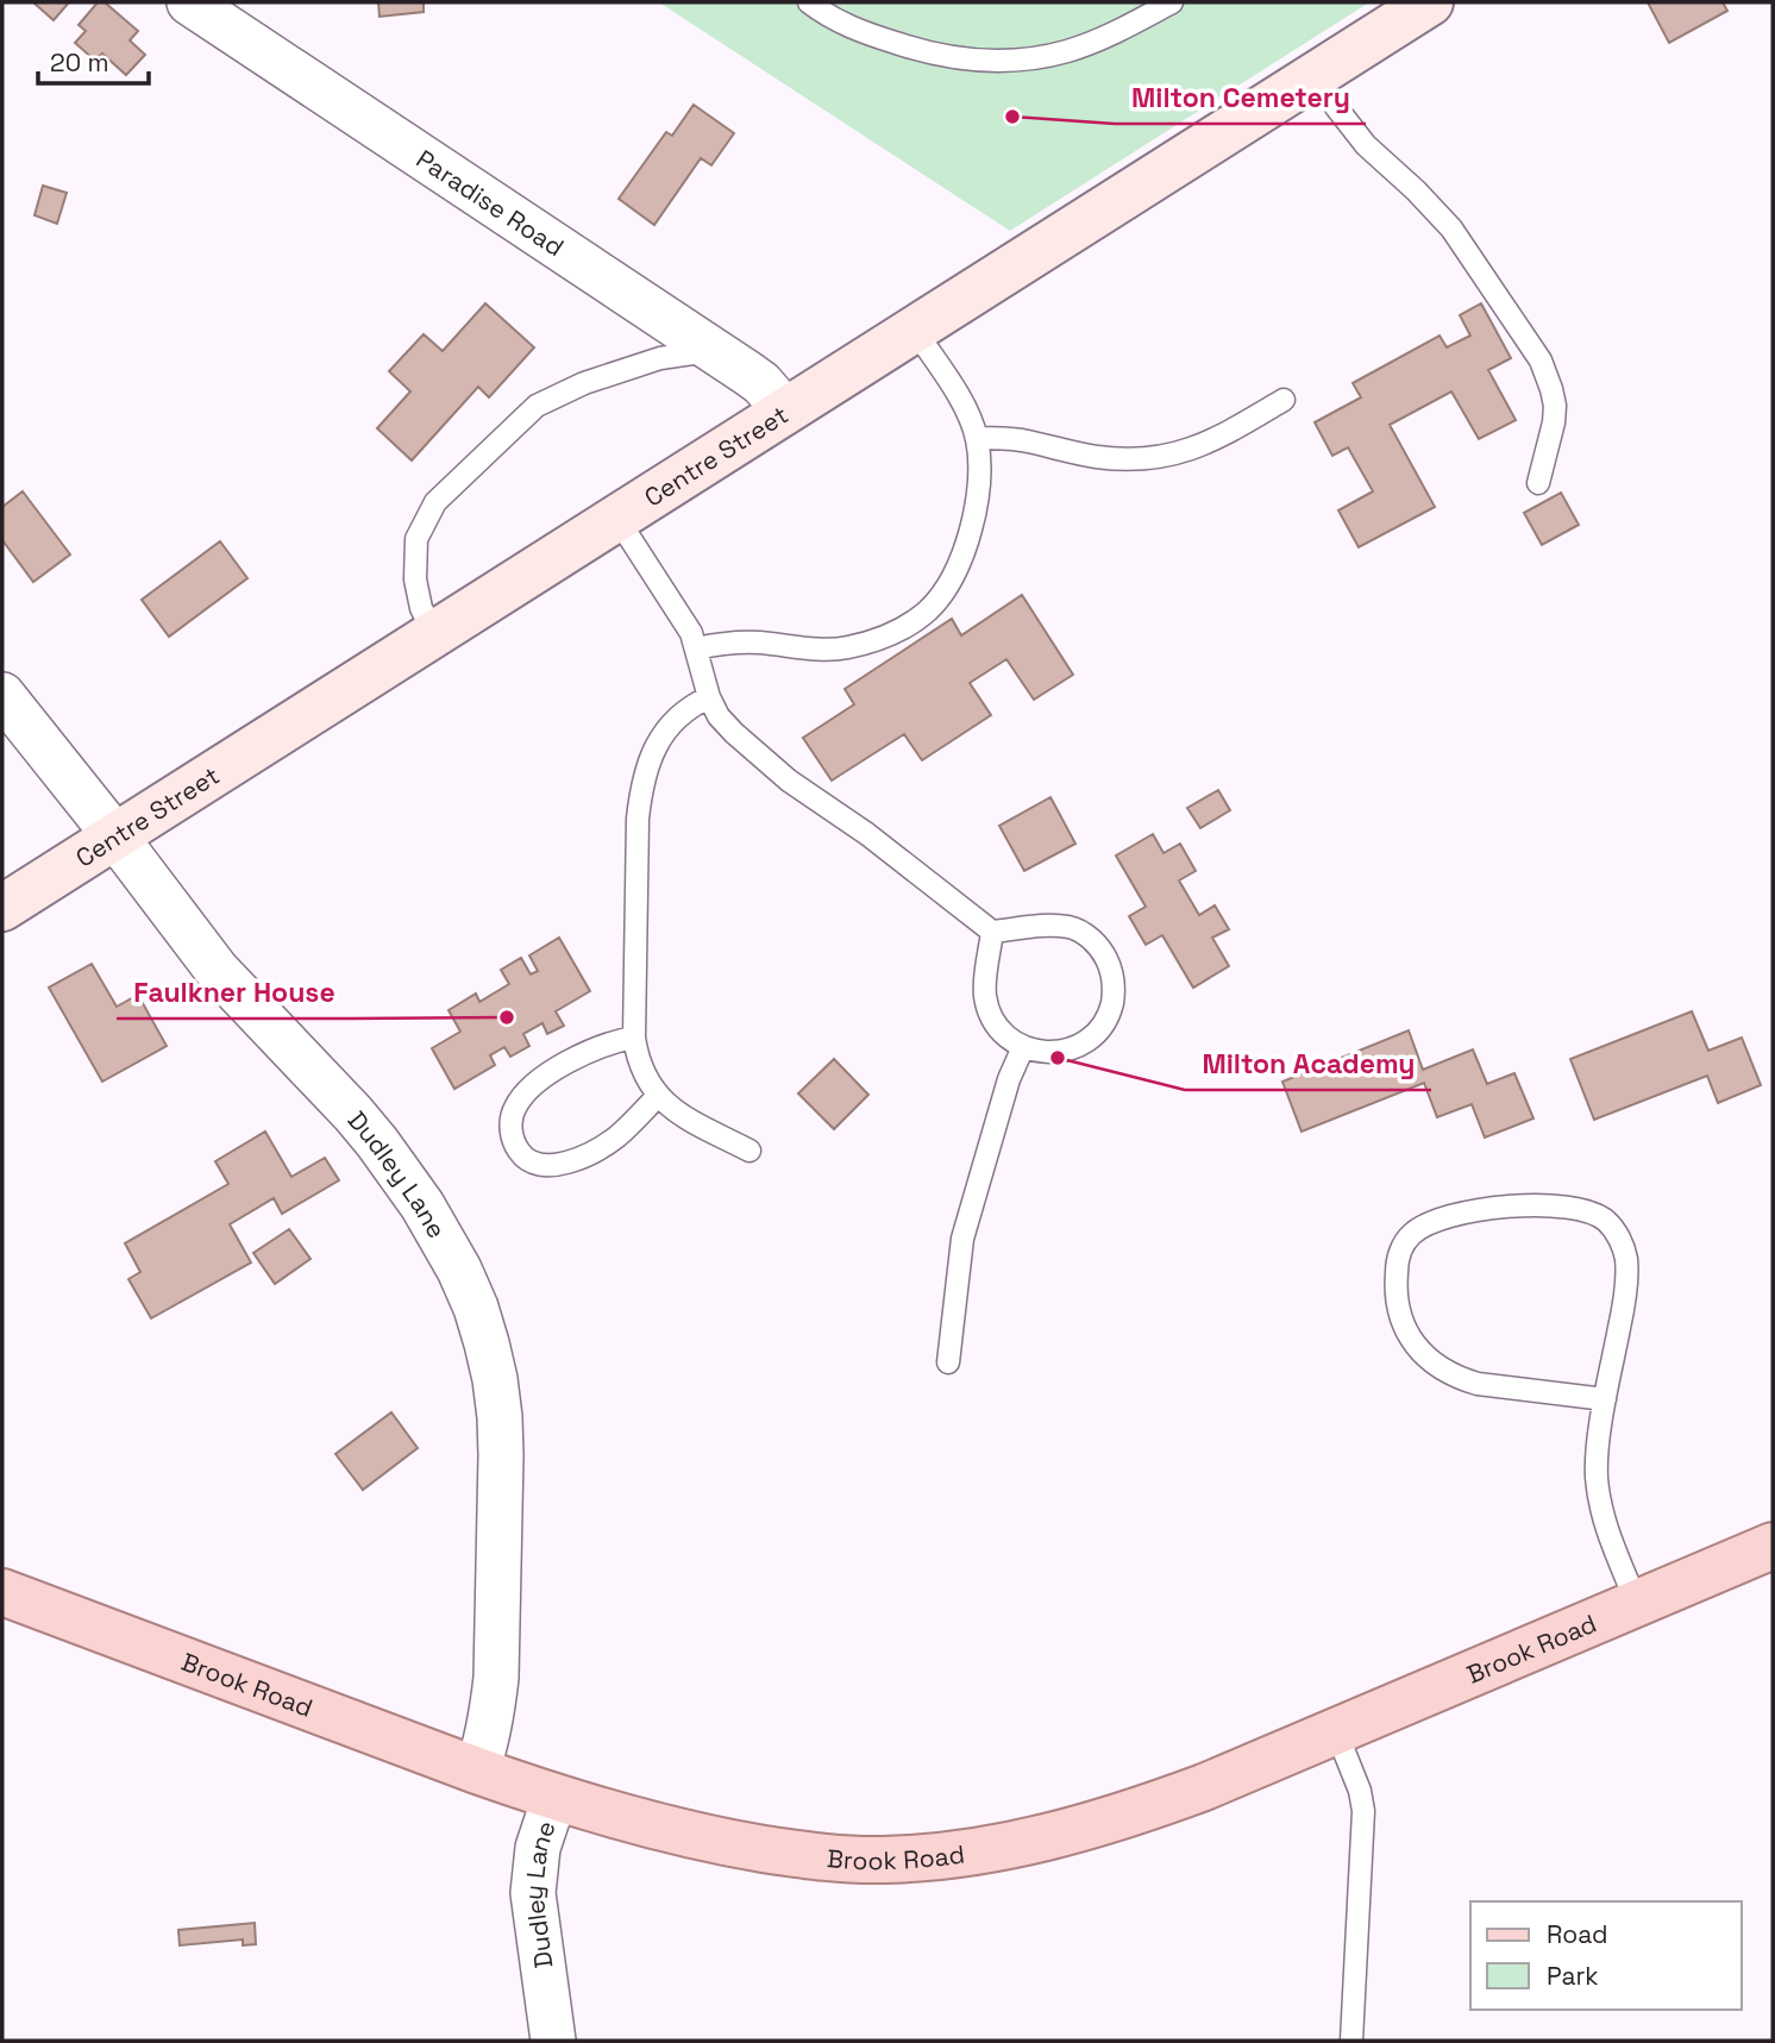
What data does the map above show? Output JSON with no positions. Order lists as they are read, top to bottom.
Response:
{
  "streets": {
    "main road": ["Brook Road"],
    "street": ["Paradise Road", "Centre Street", "Dudley Lane"]
  },
  "crossings": [
    ["Paradise Road", "Centre Street"],
    ["Centre Street", "Dudley Lane"],
    ["Dudley Lane", "Brook Road"]
  ],
  "places": ["Milton Cemetery", "Faulkner House", "Milton Academy"],
  "legend": ["Road", "Park"],
  "scale_bar": "20 m"
}
